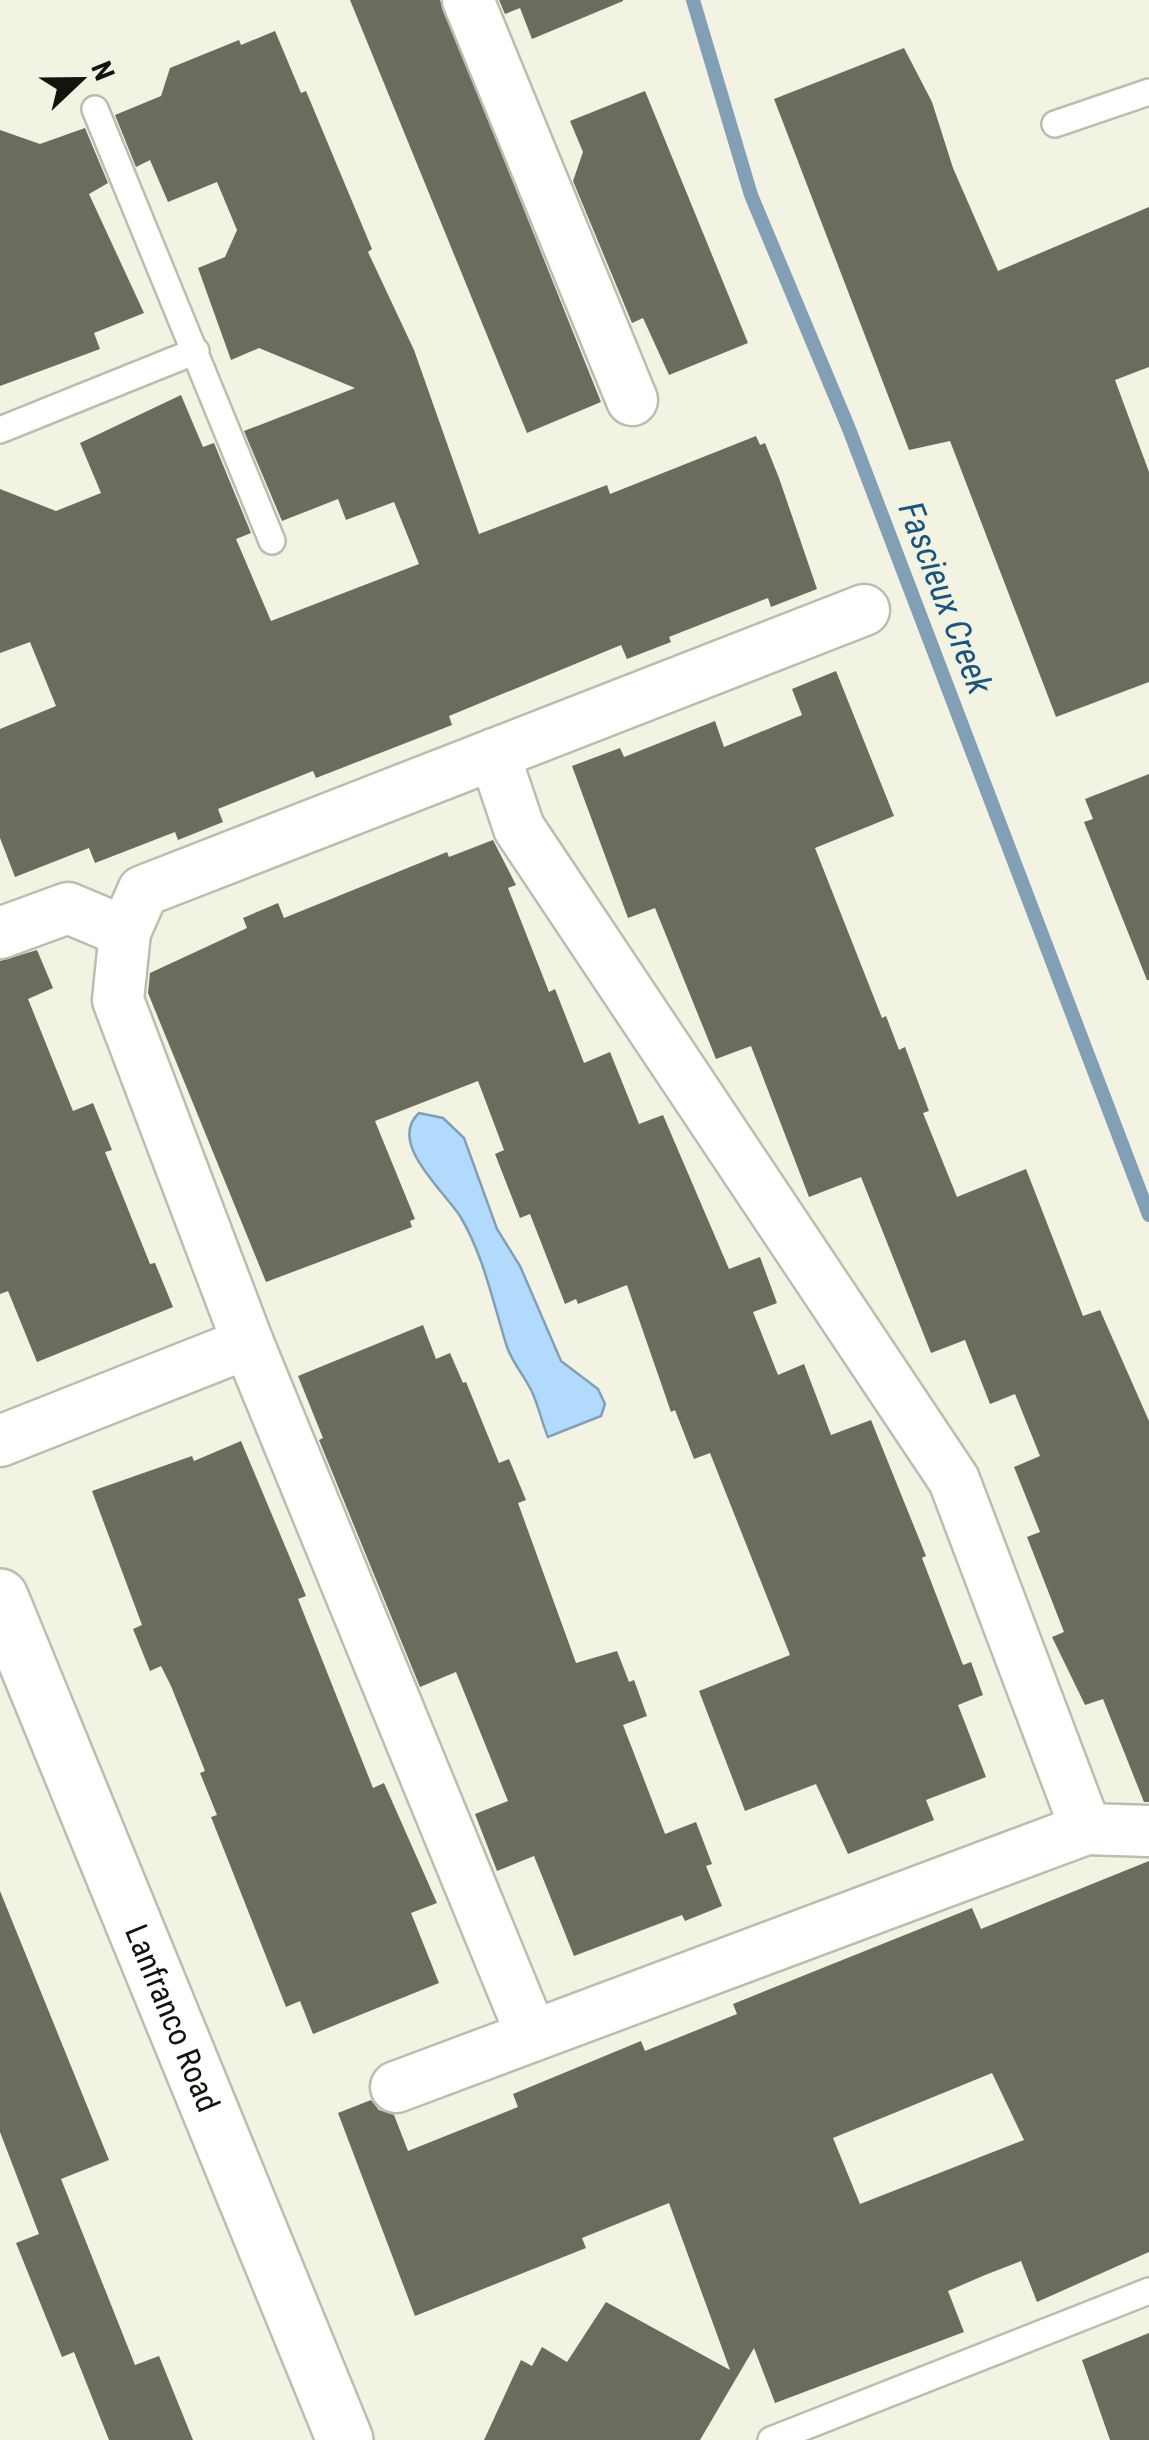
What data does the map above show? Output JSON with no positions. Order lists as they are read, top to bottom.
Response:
{
  "streets": {
    "street": ["Lanfranco Road"]
  },
  "water": ["Fascieux Creek"],
  "north": "right"
}
